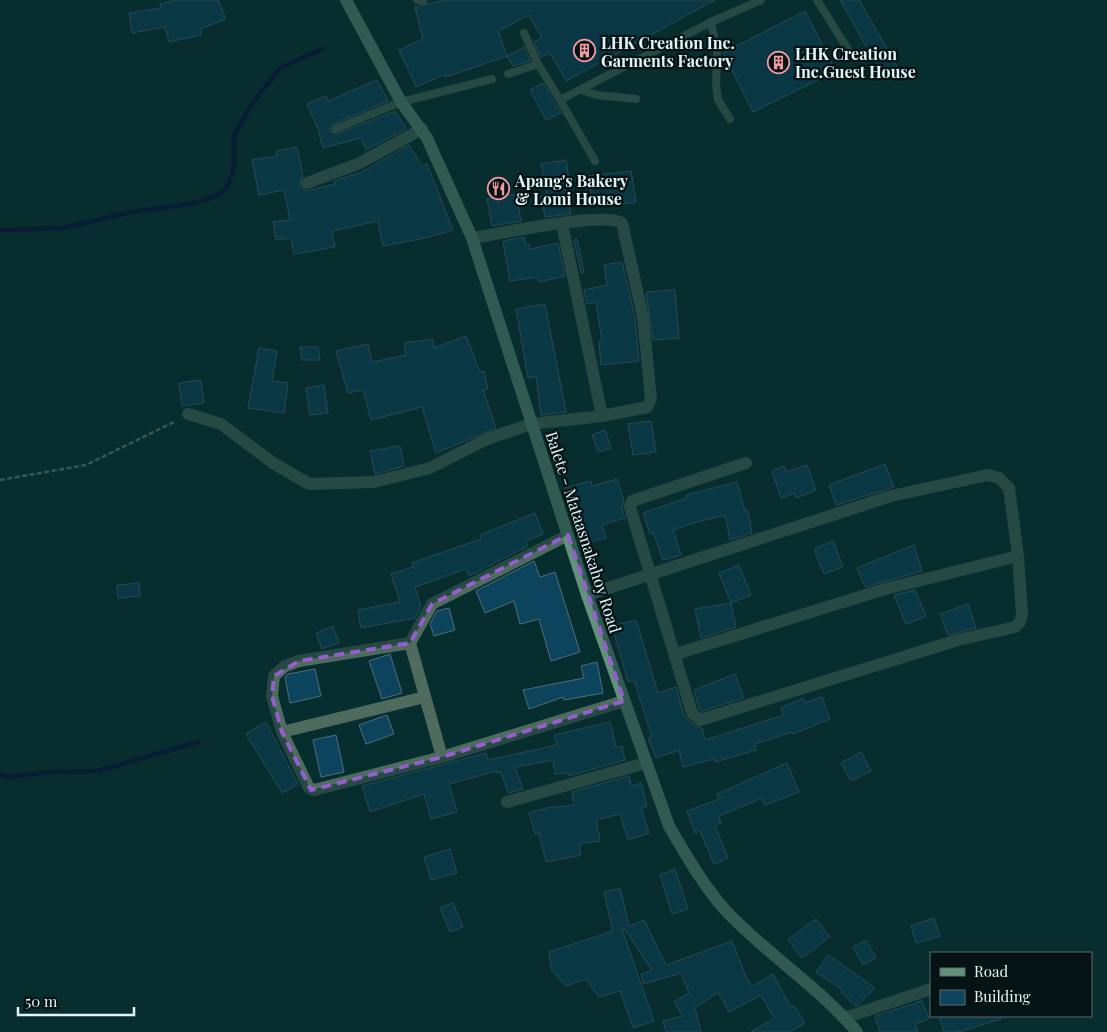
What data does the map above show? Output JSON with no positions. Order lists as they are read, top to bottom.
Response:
{
  "streets": {
    "main road": ["Balete - Mataasnakahoy Road"]
  },
  "places": {
    "building": ["LHK Creation Inc. Garments Factory", "LHK Creation Inc.Guest House"],
    "restaurant": ["Apang's Bakery & Lomi House"]
  },
  "legend": ["Road", "Building"],
  "scale_bar": "50 m"
}
